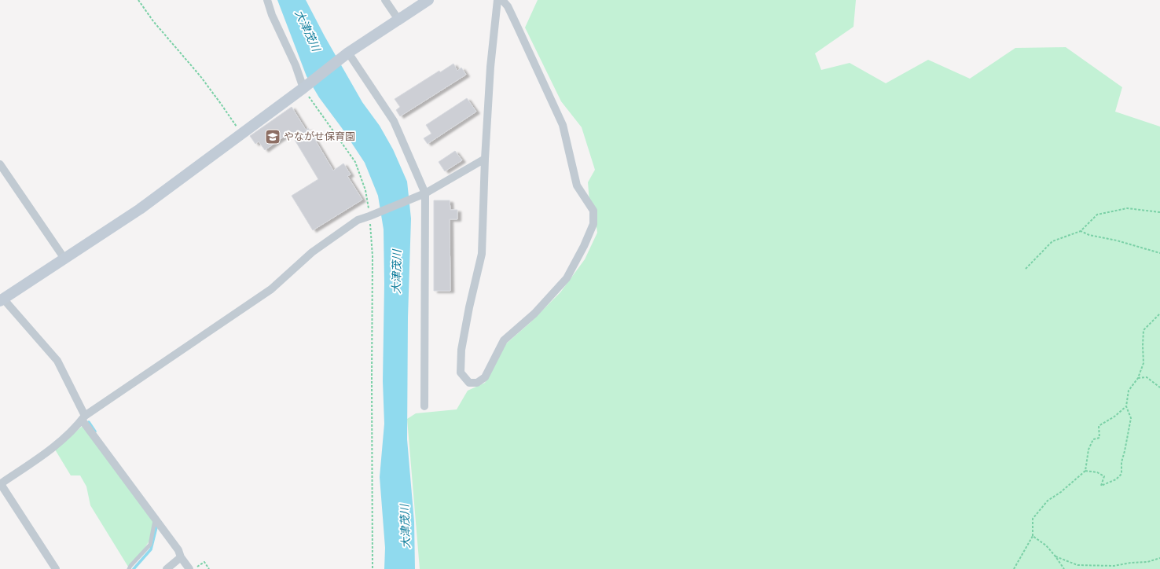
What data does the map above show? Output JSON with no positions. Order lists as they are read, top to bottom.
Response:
{
  "water": ["大津茂川"],
  "places": {
    "school or university": ["やながせ保育園"]
  }
}
